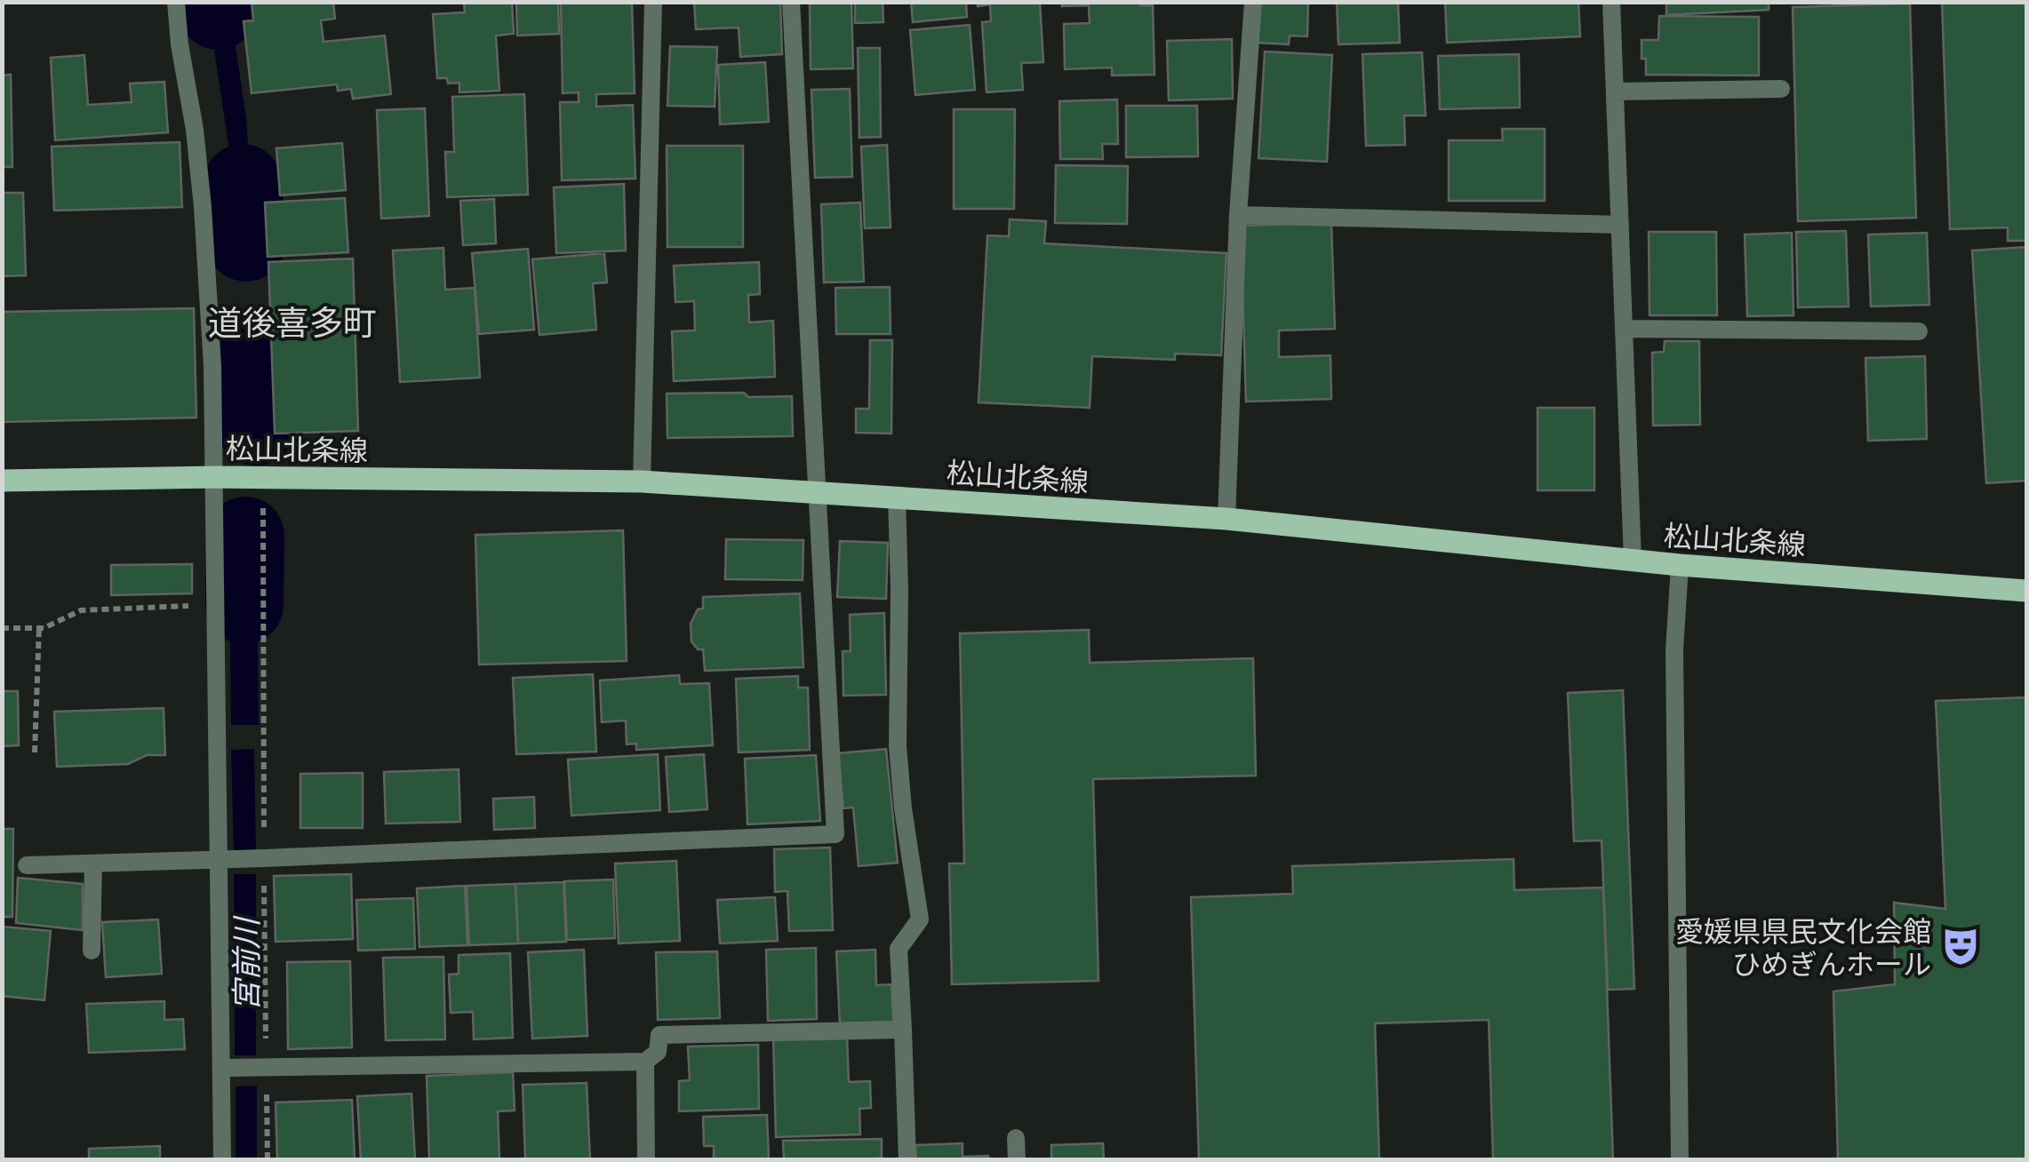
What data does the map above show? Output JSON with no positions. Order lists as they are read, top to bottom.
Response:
{
  "streets": {
    "main road": ["松山北条線"]
  },
  "districts": ["道後喜多町"],
  "water": ["宮前川"],
  "places": {
    "theatre": ["愛媛県県民文化会館 ひめぎんホール"]
  }
}
